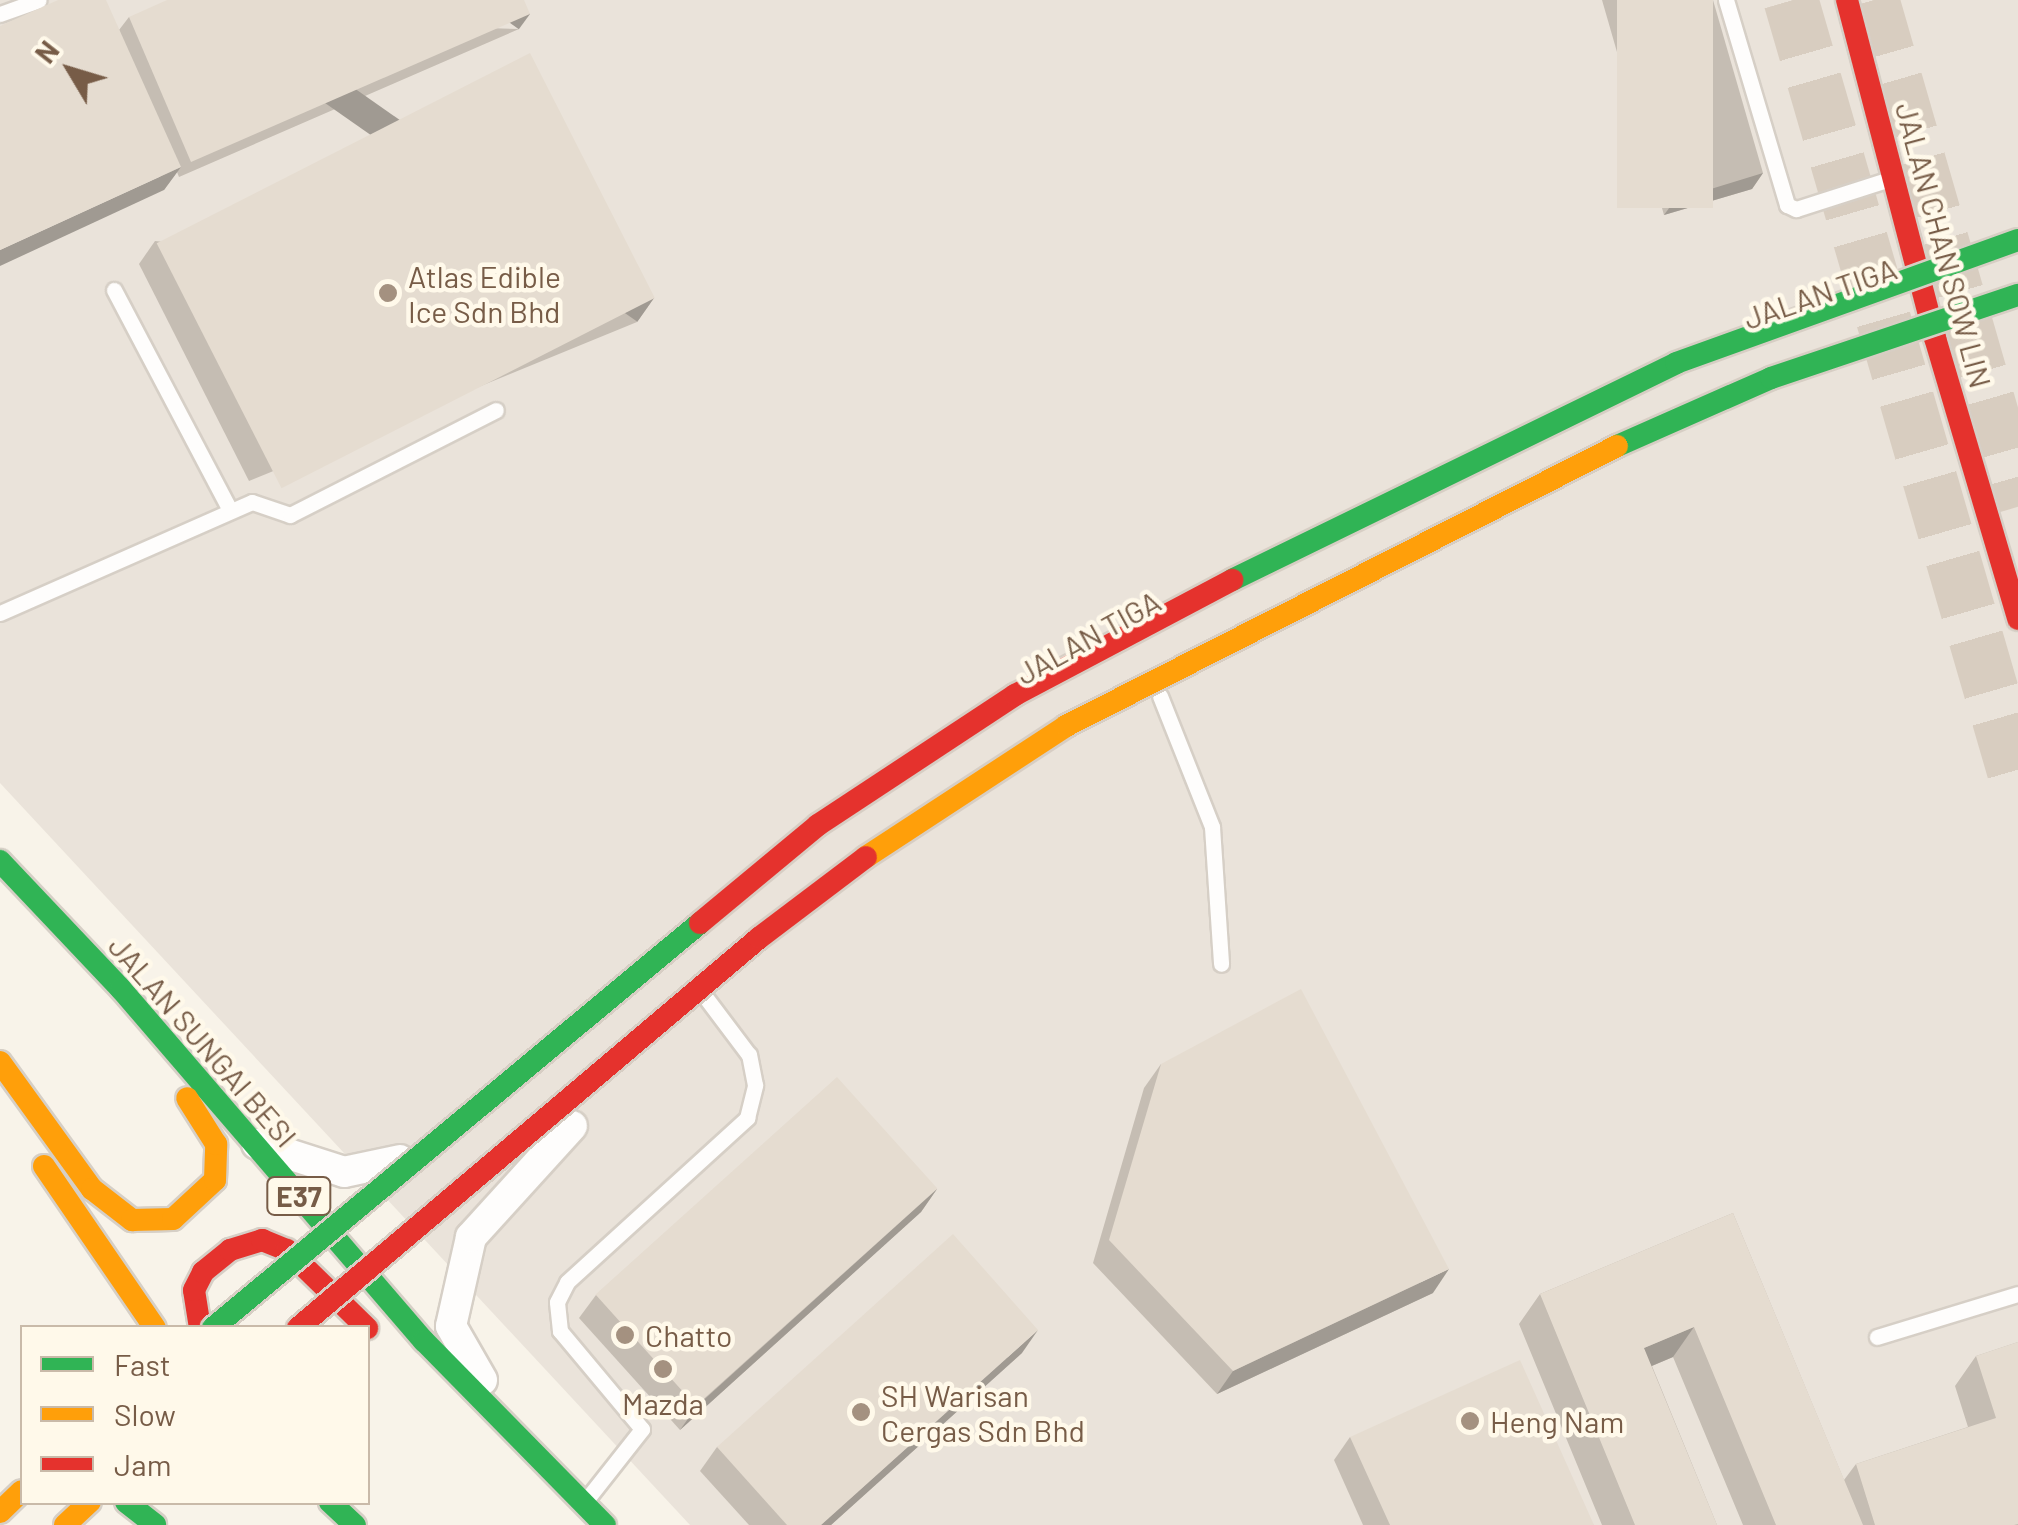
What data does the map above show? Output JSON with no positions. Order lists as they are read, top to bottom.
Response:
{
  "streets": {
    "main road": ["JALAN CHAN SOW LIN", "JALAN SUNGAI BESI", "E37"],
    "street": ["JALAN TIGA"]
  },
  "crossings": [
    ["JALAN CHAN SOW LIN", "JALAN TIGA"],
    ["JALAN TIGA", "JALAN SUNGAI BESI"]
  ],
  "places": [
    "Atlas Edible Ice Sdn Bhd",
    "Chatto",
    "Mazda",
    "SH Warisan Cergas Sdn Bhd",
    "Heng Nam"
  ],
  "legend": ["Fast", "Slow", "Jam"],
  "north": "top left"
}
